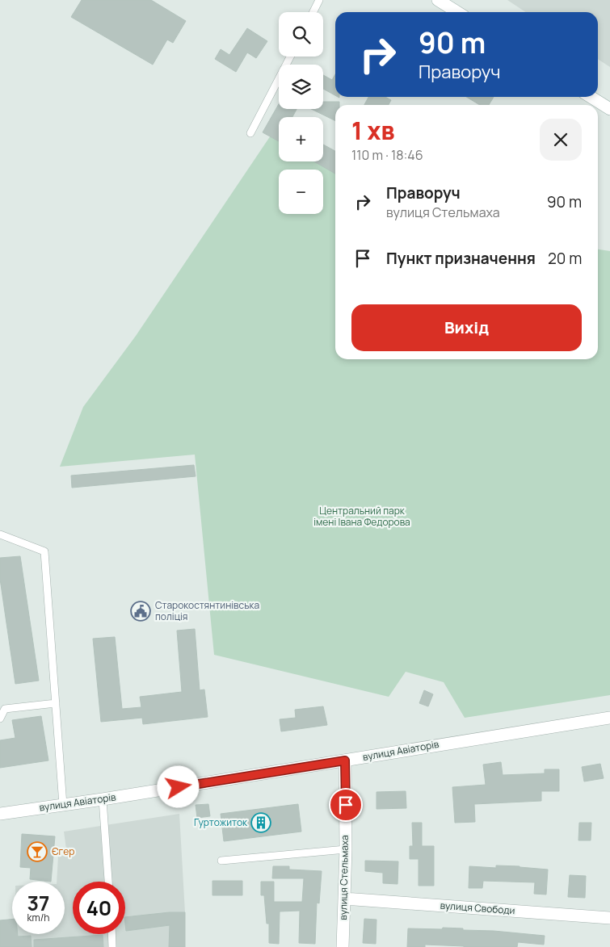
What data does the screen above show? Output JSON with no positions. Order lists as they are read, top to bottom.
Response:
{
  "streets": {
    "street": ["вулиця Авіаторів", "вулиця Стельмаха", "вулиця Свободи"]
  },
  "crossings": [
    ["вулиця Авіаторів", "вулиця Стельмаха"],
    ["вулиця Стельмаха", "вулиця Свободи"]
  ],
  "parks": ["Центральний парк імені Івана Федорова"],
  "places": {
    "public building": ["Старокостянтинівська поліція"],
    "building": ["Гуртожиток"],
    "bar": ["Єгер"]
  },
  "page": {
    "map_buttons": ["+", "−"],
    "turn": ["90 m", "Праворуч"],
    "heading": ["1 хв", "110 m · 18:46"],
    "list": [
      {
        "name": "Праворуч",
        "note": "вулиця Стельмаха",
        "value": "90 m"
      },
      {
        "name": "Пункт призначення",
        "value": "20 m"
      }
    ],
    "buttons": "Вихід",
    "speed": "37 km/h",
    "limit": "40"
  }
}
